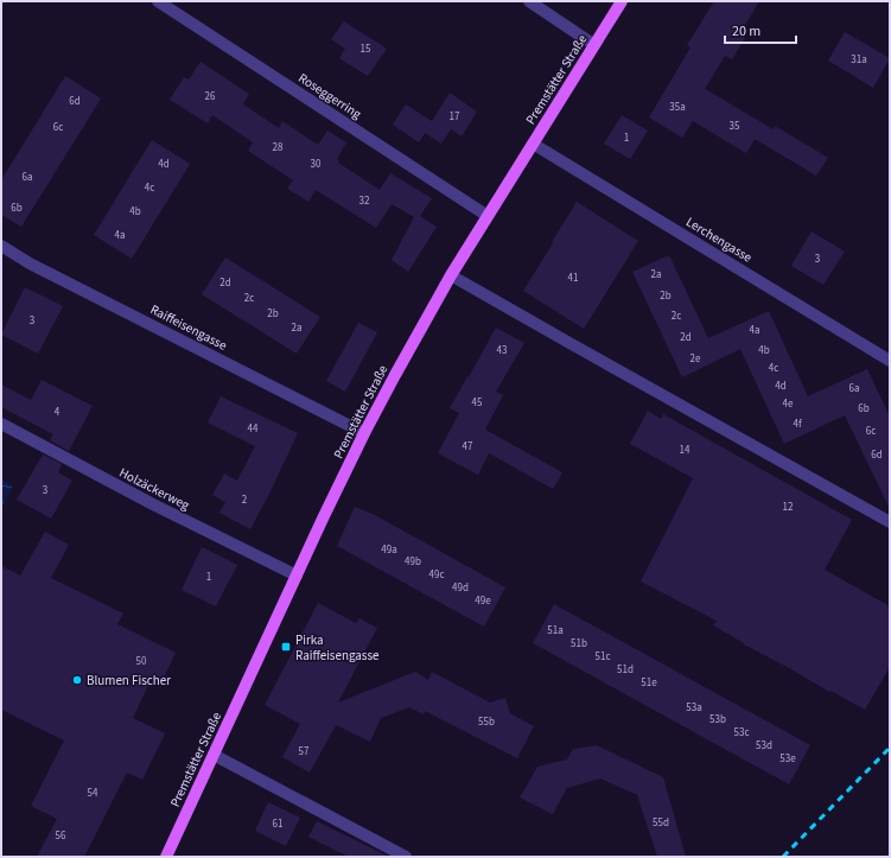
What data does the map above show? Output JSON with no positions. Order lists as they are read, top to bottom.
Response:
{
  "streets": {
    "main road": ["Premstätter Straße"],
    "street": [
      "Roseggerring",
      "Lerchengasse",
      "Raiffeisengasse",
      "Holzäckerweg"
    ]
  },
  "crossings": [
    ["Premstätter Straße", "Roseggerring"],
    ["Premstätter Straße", "Lerchengasse"],
    ["Premstätter Straße", "Raiffeisengasse"],
    ["Premstätter Straße", "Holzäckerweg"]
  ],
  "places": {
    "transit": ["Pirka Raiffeisengasse"],
    "other": ["Blumen Fischer"]
  },
  "house_numbers": [
    "15",
    "31a",
    "26",
    "6d",
    "35a",
    "17",
    "35",
    "6c",
    "1",
    "28",
    "4d",
    "30",
    "6a",
    "4c",
    "32",
    "6b",
    "4b",
    "4a",
    "3",
    "2a",
    "41",
    "2d",
    "2b",
    "2c",
    "2b",
    "2c",
    "3",
    "2a",
    "4a",
    "2d",
    "43",
    "4b",
    "2e",
    "4c",
    "4d",
    "6a",
    "45",
    "4e",
    "6b",
    "4",
    "4f",
    "44",
    "6c",
    "47",
    "14",
    "6d",
    "3",
    "2",
    "12",
    "49a",
    "49b",
    "49c",
    "1",
    "49d",
    "49e",
    "51a",
    "51b",
    "51c",
    "50",
    "51d",
    "51e",
    "53a",
    "53b",
    "55b",
    "53c",
    "53d",
    "57",
    "53e",
    "54",
    "55d",
    "61",
    "56"
  ],
  "scale_bar": "20 m"
}
